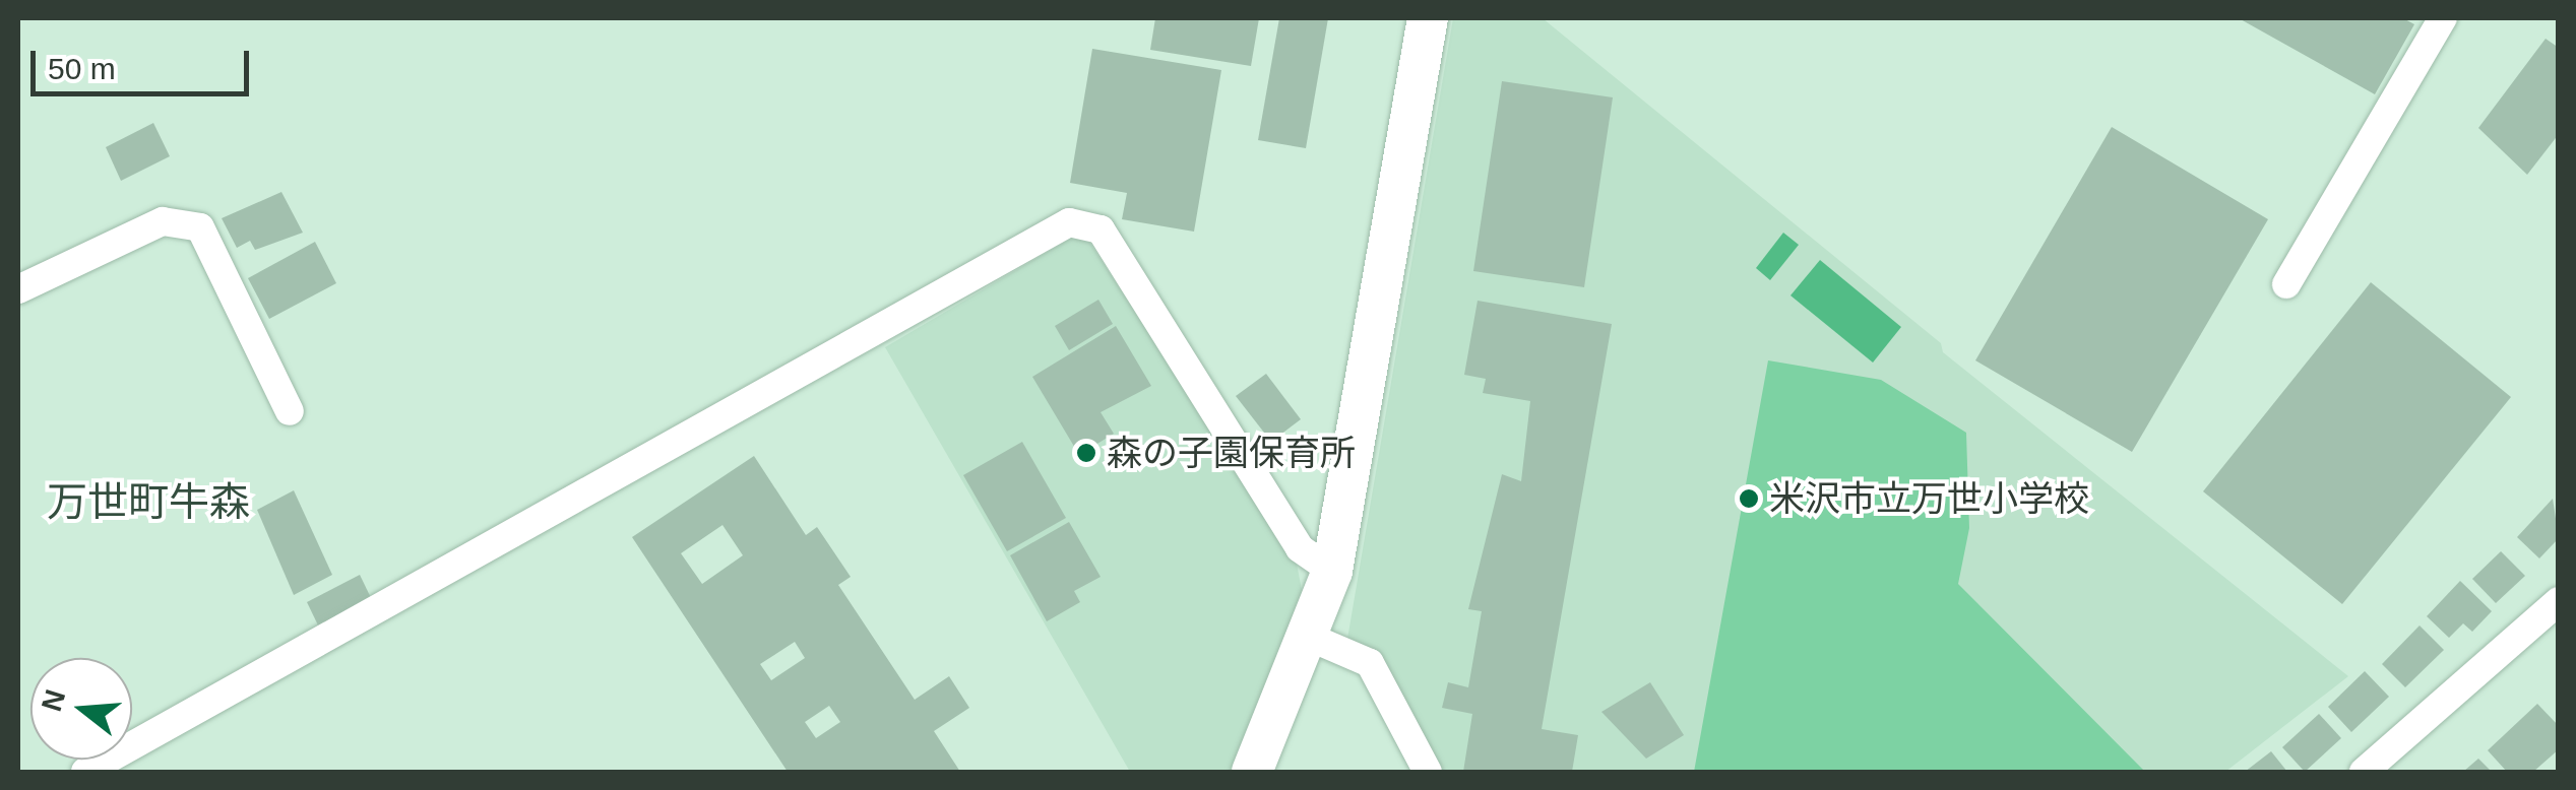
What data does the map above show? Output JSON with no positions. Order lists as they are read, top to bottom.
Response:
{
  "districts": ["万世町牛森"],
  "places": ["森の子園保育所", "米沢市立万世小学校"],
  "scale_bar": "50 m",
  "north": "left"
}
